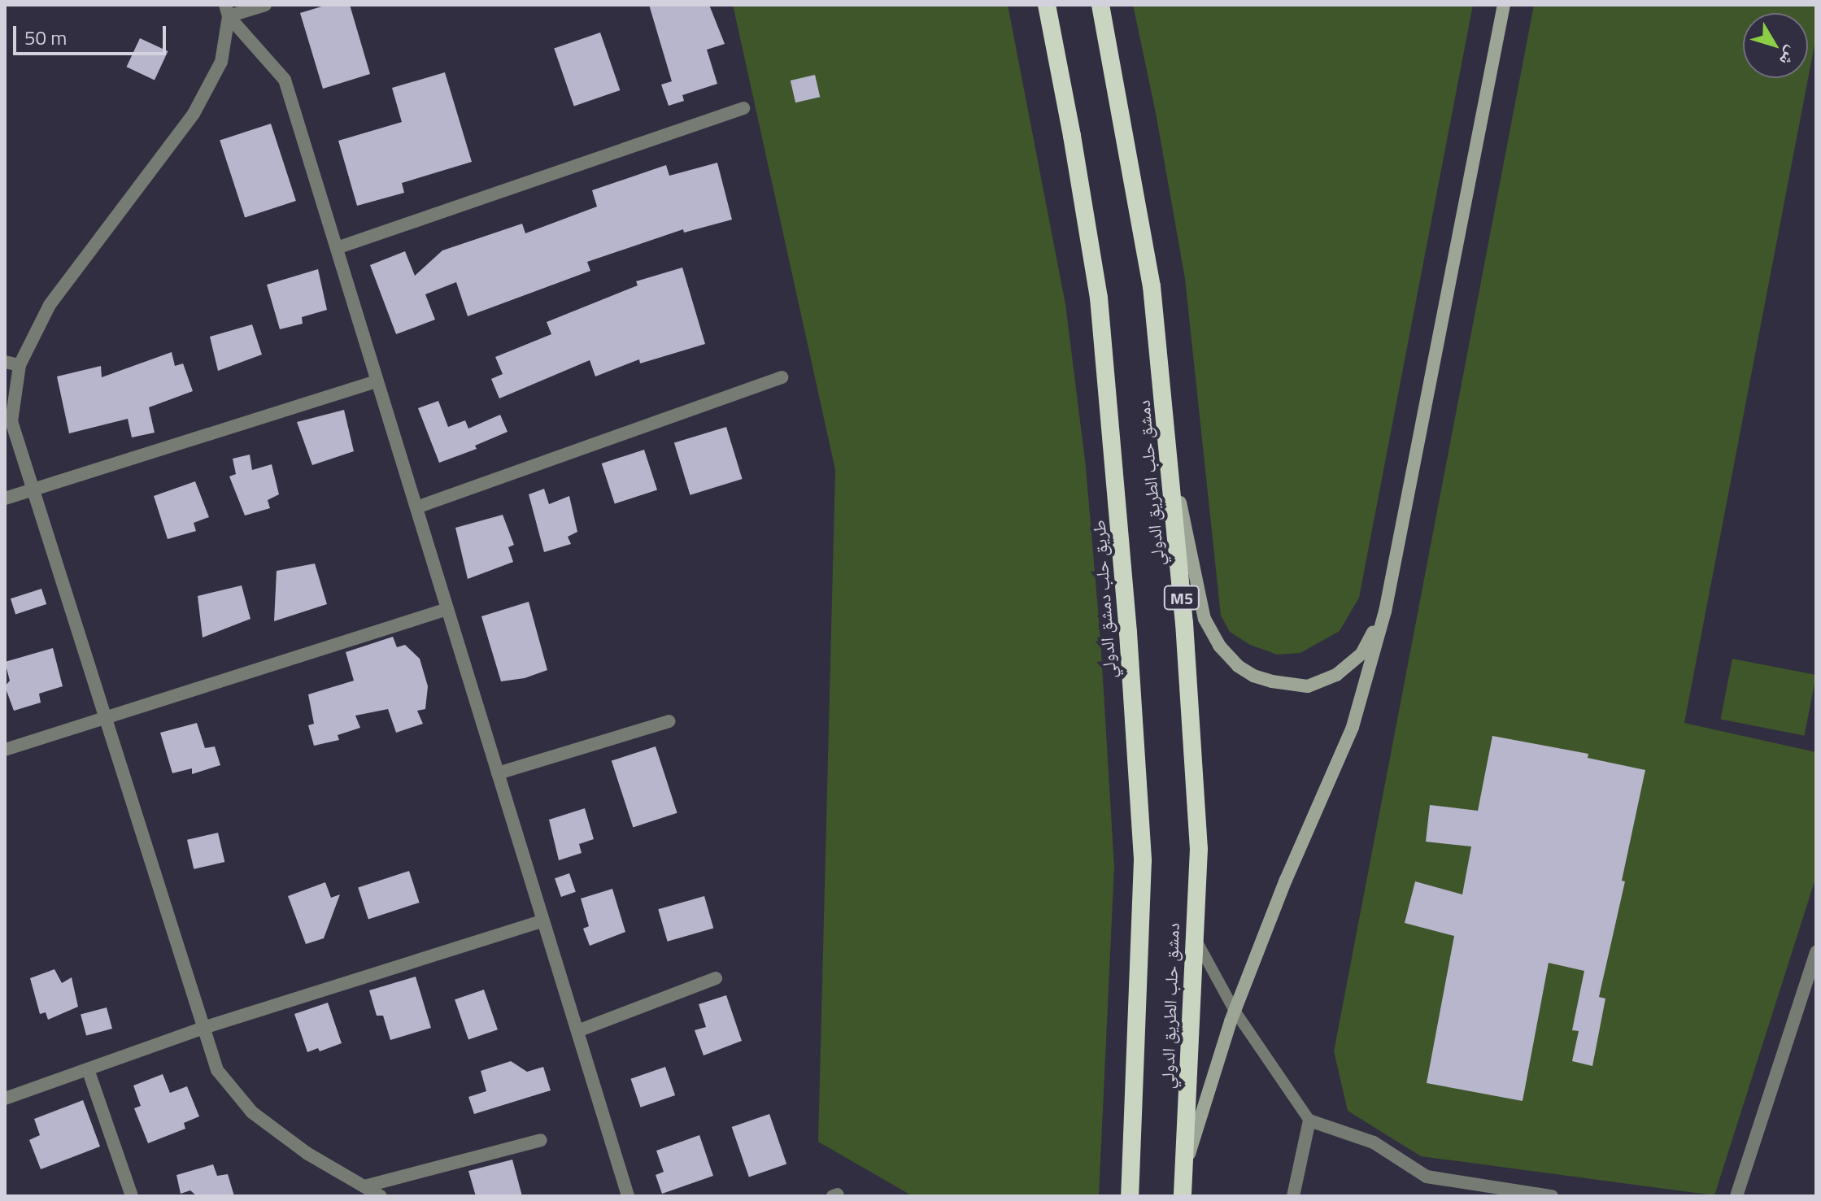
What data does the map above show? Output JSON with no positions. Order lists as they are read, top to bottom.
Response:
{
  "streets": {
    "highway": ["دمشق حلب الطريق الدولي", "M5", "طريق حلب دمشق الدولي"]
  },
  "scale_bar": "50 m",
  "north": "bottom right"
}
